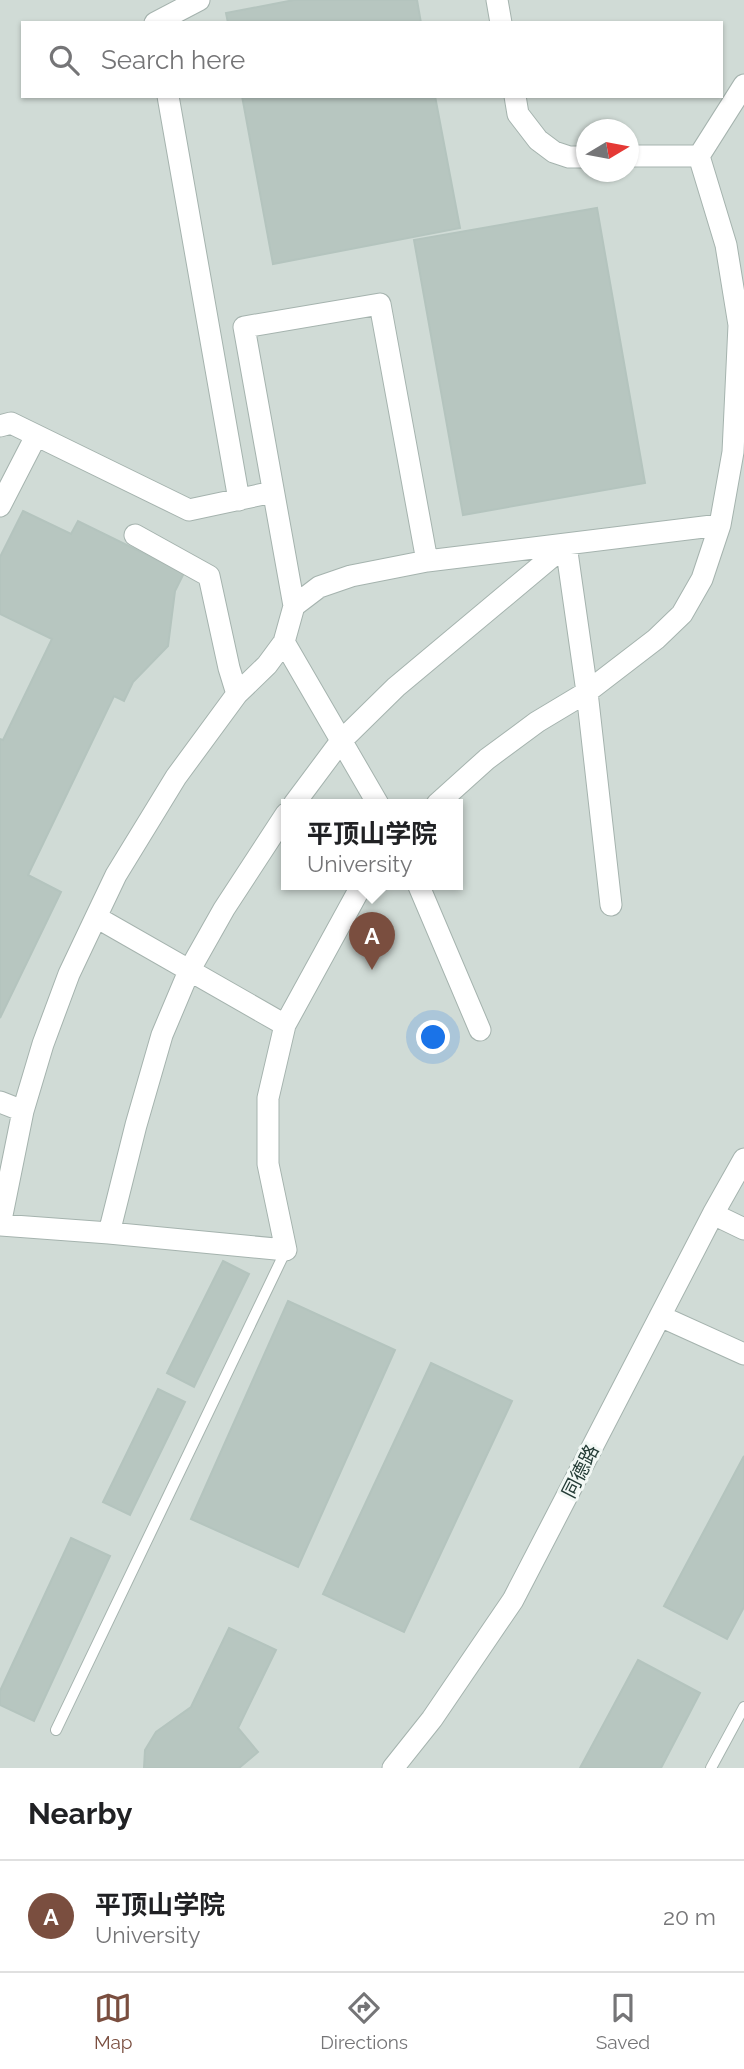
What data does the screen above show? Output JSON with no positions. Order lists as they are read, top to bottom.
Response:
{
  "streets": {
    "street": ["同德路"]
  },
  "north": "right",
  "page": {
    "search": "Search here",
    "popup": ["平顶山学院", "University"],
    "pins": "A",
    "heading": "Nearby",
    "list": [
      {
        "mark": "A",
        "name": "平顶山学院",
        "note": "University",
        "value": "20 m"
      }
    ],
    "nav": ["Map", "Directions", "Saved"]
  }
}
